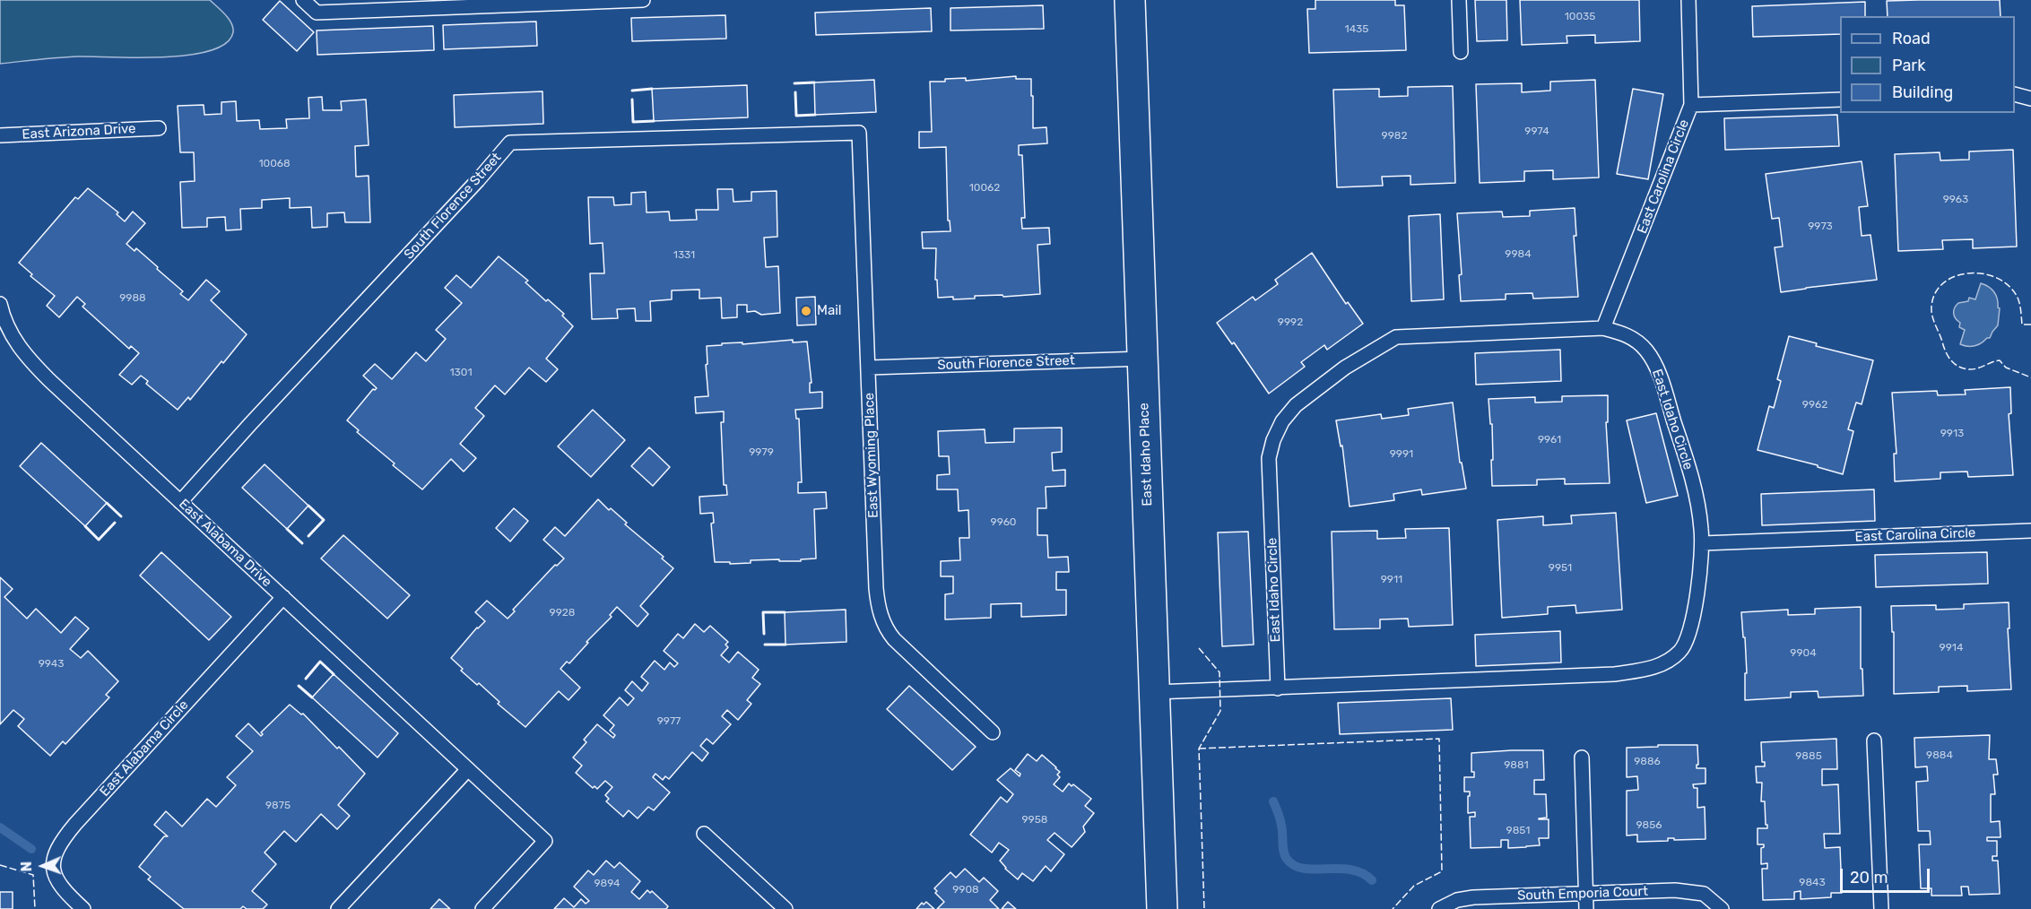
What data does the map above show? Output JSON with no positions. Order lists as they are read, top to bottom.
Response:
{
  "streets": {
    "street": ["East Idaho Place"],
    "lane": [
      "East Arizona Drive",
      "East Carolina Circle",
      "South Florence Street",
      "East Idaho Circle",
      "East Wyoming Place",
      "East Alabama Drive",
      "East Alabama Circle",
      "South Emporia Court"
    ]
  },
  "crossings": [
    ["East Carolina Circle", "East Idaho Circle"],
    ["South Florence Street", "East Idaho Place"],
    ["South Florence Street", "East Wyoming Place"],
    ["South Florence Street", "East Alabama Drive"],
    ["East Idaho Circle", "East Idaho Place"],
    ["East Alabama Drive", "East Alabama Circle"]
  ],
  "places": ["Mail"],
  "house_numbers": [
    "10035",
    "1435",
    "9974",
    "9982",
    "10068",
    "10062",
    "9963",
    "9973",
    "9984",
    "1331",
    "9988",
    "9992",
    "1301",
    "9962",
    "9913",
    "9961",
    "9979",
    "9991",
    "9960",
    "9951",
    "9911",
    "9928",
    "9914",
    "9904",
    "9943",
    "9977",
    "9884",
    "9885",
    "9886",
    "9881",
    "9875",
    "9958",
    "9856",
    "9851",
    "9843",
    "9894",
    "9908"
  ],
  "legend": ["Road", "Park", "Building"],
  "scale_bar": "20 m",
  "north": "left"
}
